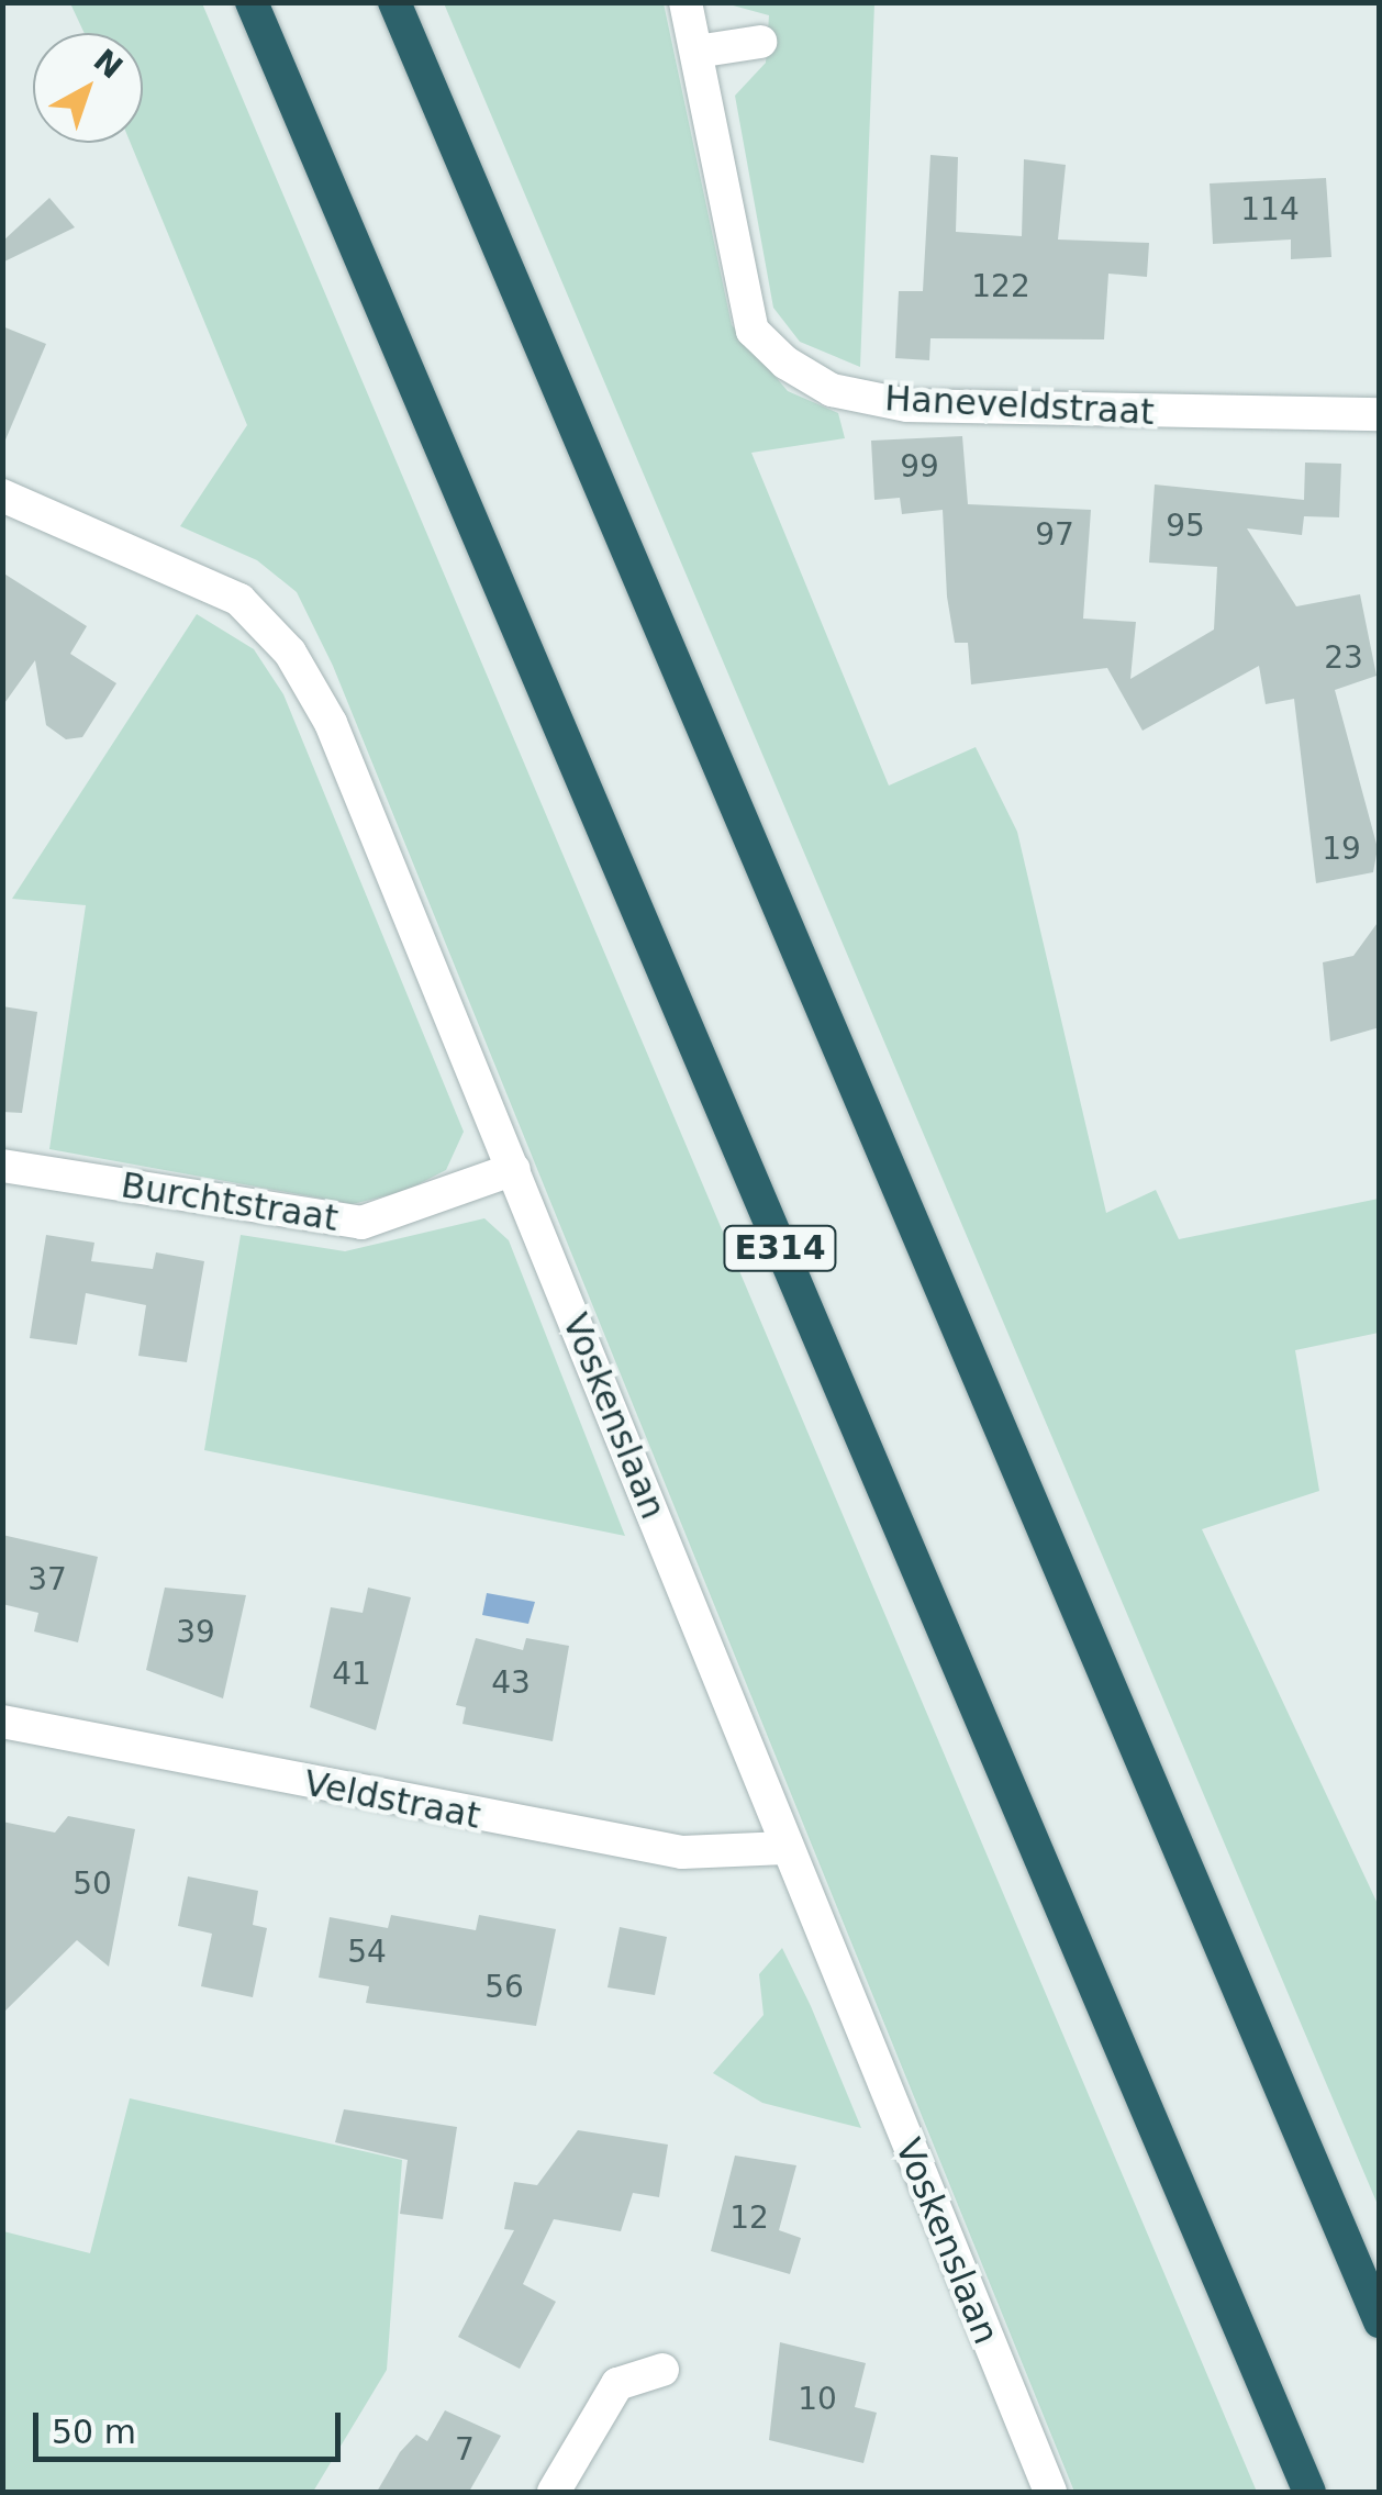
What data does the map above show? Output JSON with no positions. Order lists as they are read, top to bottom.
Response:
{
  "streets": {
    "highway": ["E314"],
    "street": [
      "Haneveldstraat",
      "Burchtstraat",
      "Voskenslaan",
      "Veldstraat"
    ]
  },
  "crossings": [
    ["Burchtstraat", "Voskenslaan"],
    ["Voskenslaan", "Veldstraat"]
  ],
  "house_numbers": [
    "114",
    "122",
    "99",
    "95",
    "97",
    "23",
    "19",
    "37",
    "39",
    "41",
    "43",
    "50",
    "54",
    "56",
    "12",
    "10",
    "7"
  ],
  "scale_bar": "50 m",
  "north": "top right"
}
